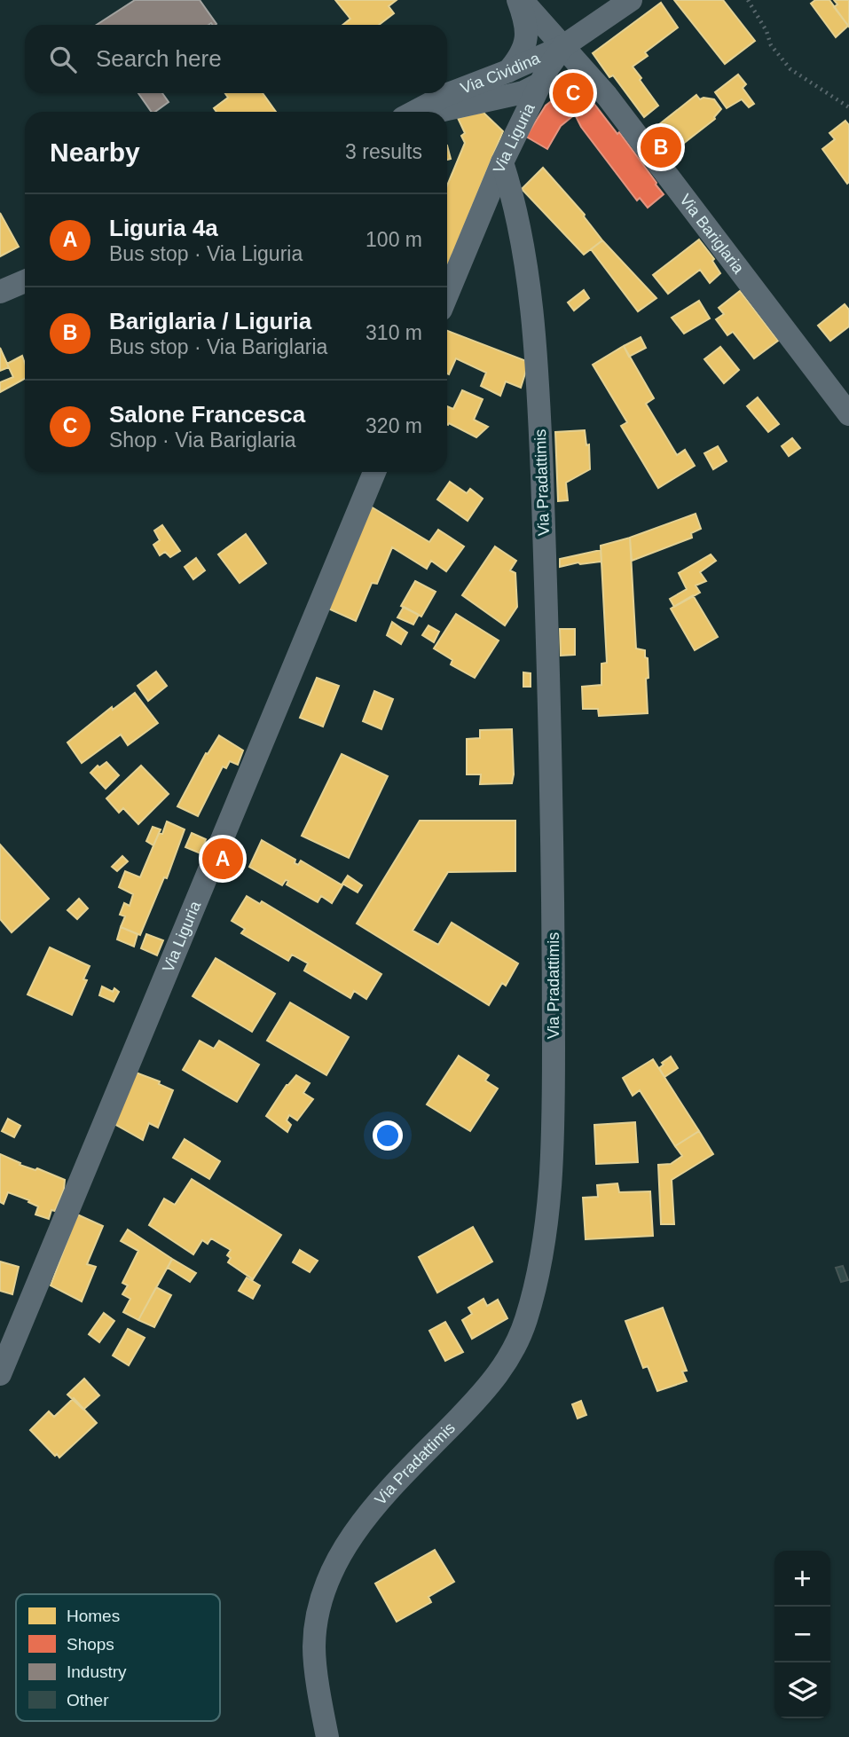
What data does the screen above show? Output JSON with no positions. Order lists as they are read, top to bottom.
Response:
{
  "streets": {
    "street": [
      "Via Cividina",
      "Via Liguria",
      "Via Bariglaria",
      "Via Pradattimis"
    ]
  },
  "crossings": [
    ["Via Cividina", "Via Liguria"],
    ["Via Cividina", "Via Bariglaria"],
    ["Via Liguria", "Via Bariglaria"],
    ["Via Liguria", "Via Pradattimis"]
  ],
  "legend": [
    "Homes",
    "Shops",
    "Industry",
    "Other"
  ],
  "page": {
    "search": "Search here",
    "pins": ["C", "B", "A"],
    "heading": ["Nearby", "3 results"],
    "list": [
      {
        "mark": "A",
        "name": "Liguria 4a",
        "note": "Bus stop · Via Liguria",
        "value": "100 m"
      },
      {
        "mark": "B",
        "name": "Bariglaria / Liguria",
        "note": "Bus stop · Via Bariglaria",
        "value": "310 m"
      },
      {
        "mark": "C",
        "name": "Salone Francesca",
        "note": "Shop · Via Bariglaria",
        "value": "320 m"
      }
    ],
    "map_buttons": ["+", "−"]
  }
}
